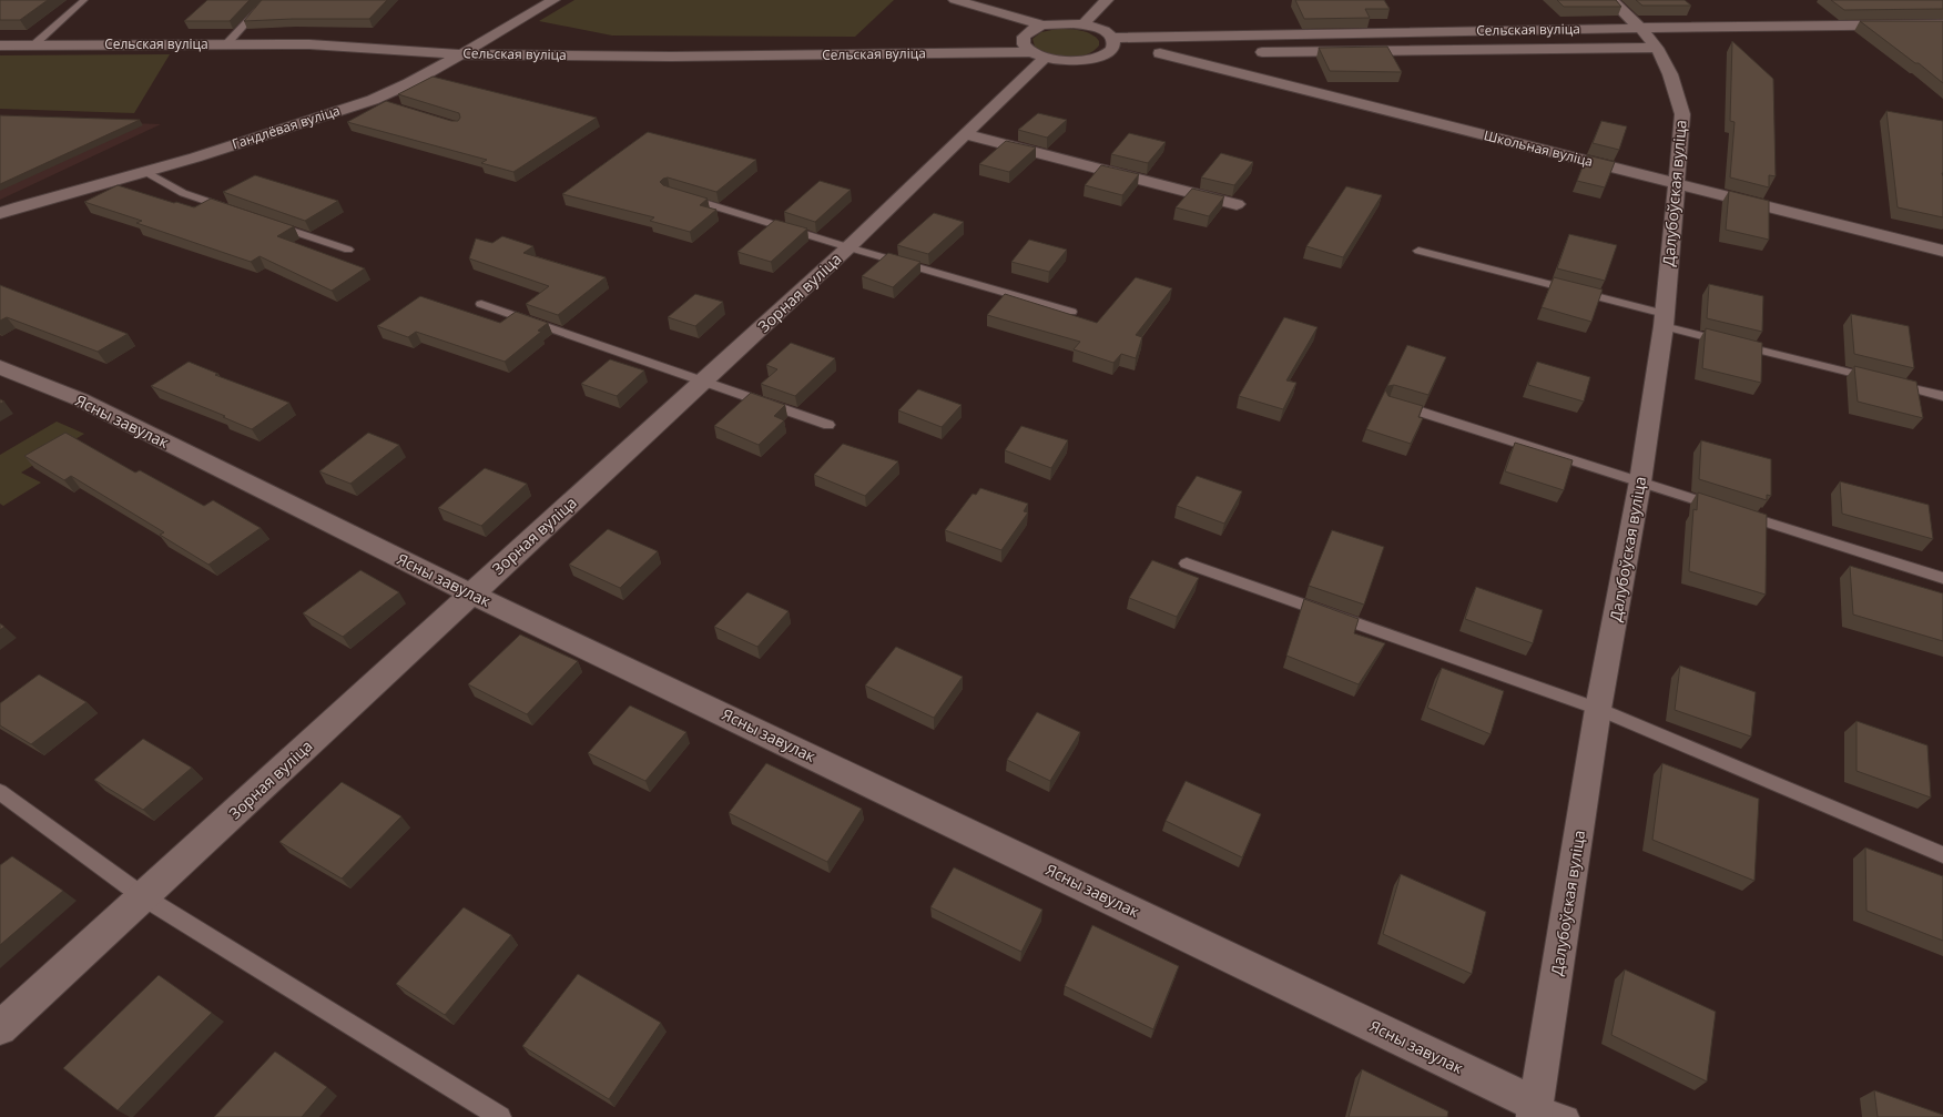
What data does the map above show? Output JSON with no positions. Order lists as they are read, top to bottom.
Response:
{
  "streets": {
    "street": [
      "Сельская вуліца",
      "Гандлёвая вуліца",
      "Школьная вуліца",
      "Далубоўская вуліца",
      "Зорная вуліца",
      "Ясны завулак"
    ]
  },
  "crossings": [
    ["Сельская вуліца", "Гандлёвая вуліца"],
    ["Сельская вуліца", "Далубоўская вуліца"],
    ["Сельская вуліца", "Зорная вуліца"],
    ["Школьная вуліца", "Далубоўская вуліца"],
    ["Далубоўская вуліца", "Ясны завулак"],
    ["Зорная вуліца", "Ясны завулак"]
  ]
}
